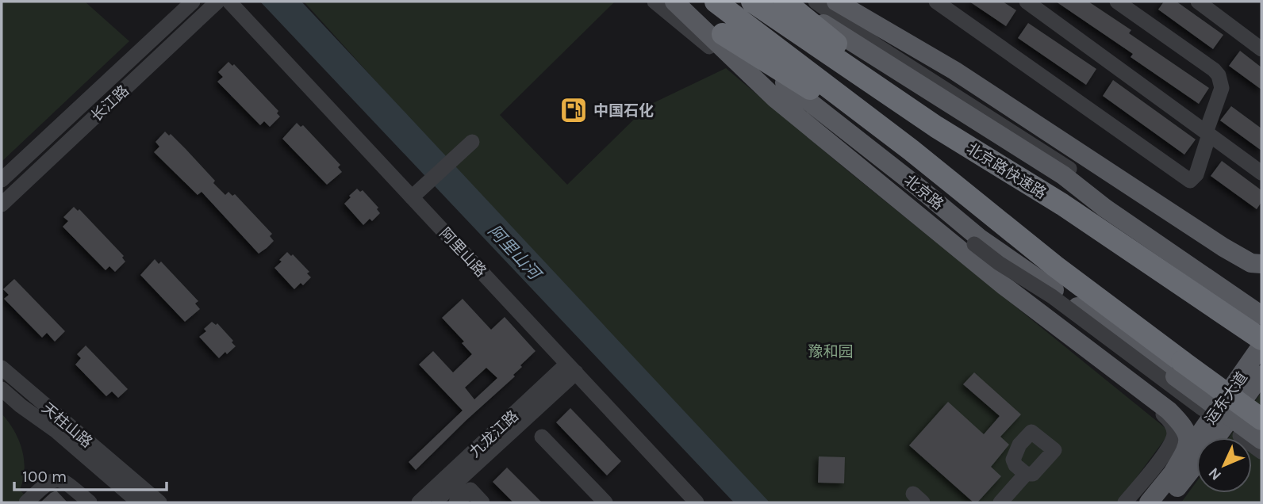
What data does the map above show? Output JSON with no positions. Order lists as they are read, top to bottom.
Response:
{
  "streets": {
    "highway": ["北京路快速路"],
    "main road": ["北京路", "运东大道"],
    "street": [
      "长江路",
      "阿里山路",
      "天柱山路",
      "九龙江路"
    ]
  },
  "crossings": [
    ["北京路快速路", "北京路"],
    ["阿里山路", "九龙江路"]
  ],
  "water": ["阿里山河"],
  "parks": ["豫和园"],
  "places": {
    "fuel station": ["中国石化"]
  },
  "scale_bar": "100 m",
  "north": "bottom left"
}
